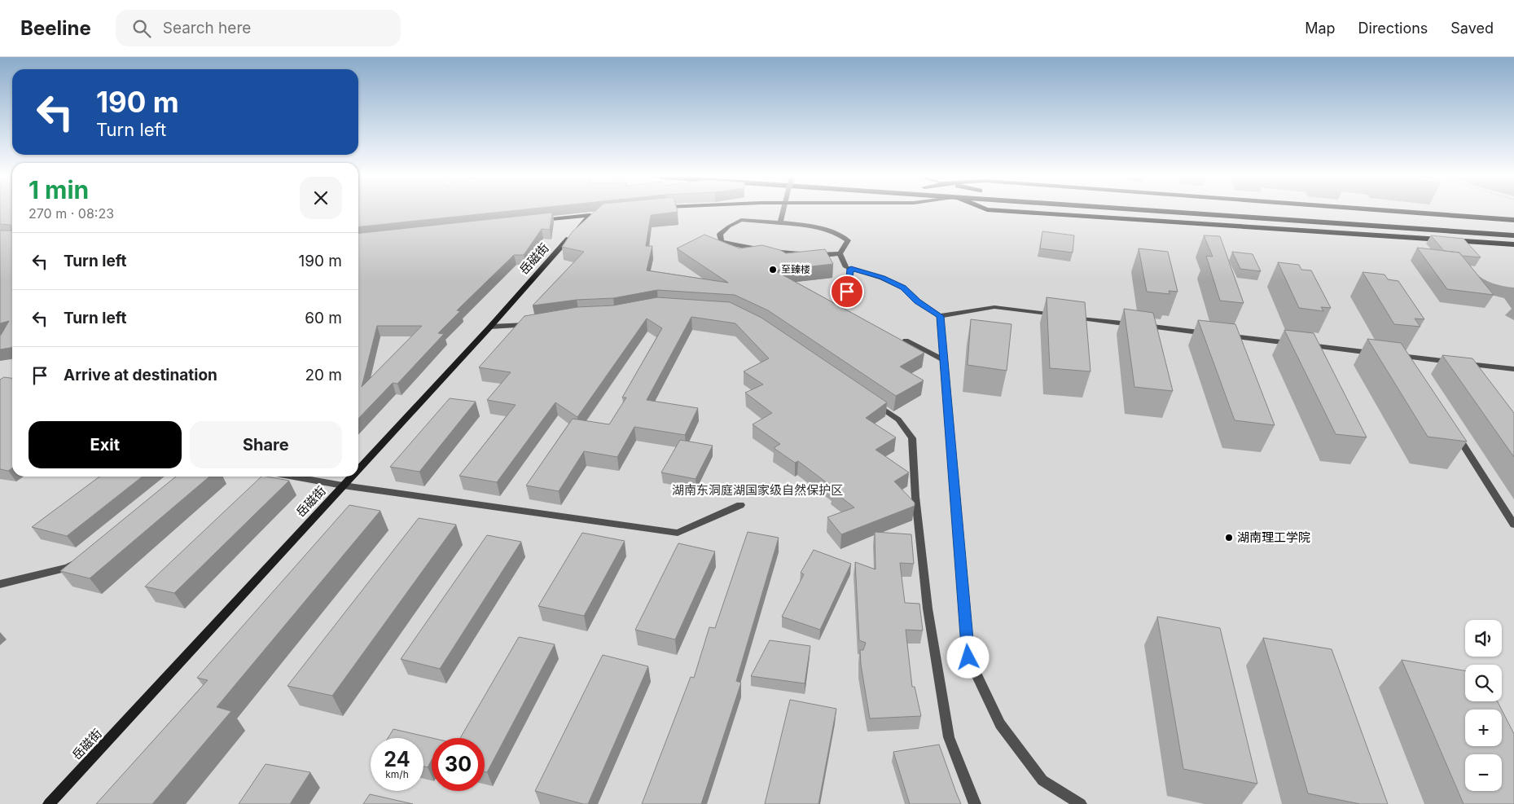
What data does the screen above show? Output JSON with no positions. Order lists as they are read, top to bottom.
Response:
{
  "streets": {
    "street": ["岳磁街"]
  },
  "parks": ["湖南东洞庭湖国家级自然保护区"],
  "places": ["至臻楼", "湖南理工学院"],
  "page": {
    "header": "Beeline",
    "search": "Search here",
    "nav": ["Map", "Directions", "Saved"],
    "turn": ["190 m", "Turn left"],
    "heading": ["1 min", "270 m · 08:23"],
    "list": [
      {
        "name": "Turn left",
        "value": "190 m"
      },
      {
        "name": "Turn left",
        "value": "60 m"
      },
      {
        "name": "Arrive at destination",
        "value": "20 m"
      }
    ],
    "buttons": ["Exit", "Share"],
    "map_buttons": ["+", "−"],
    "speed": "24 km/h",
    "limit": "30"
  }
}
